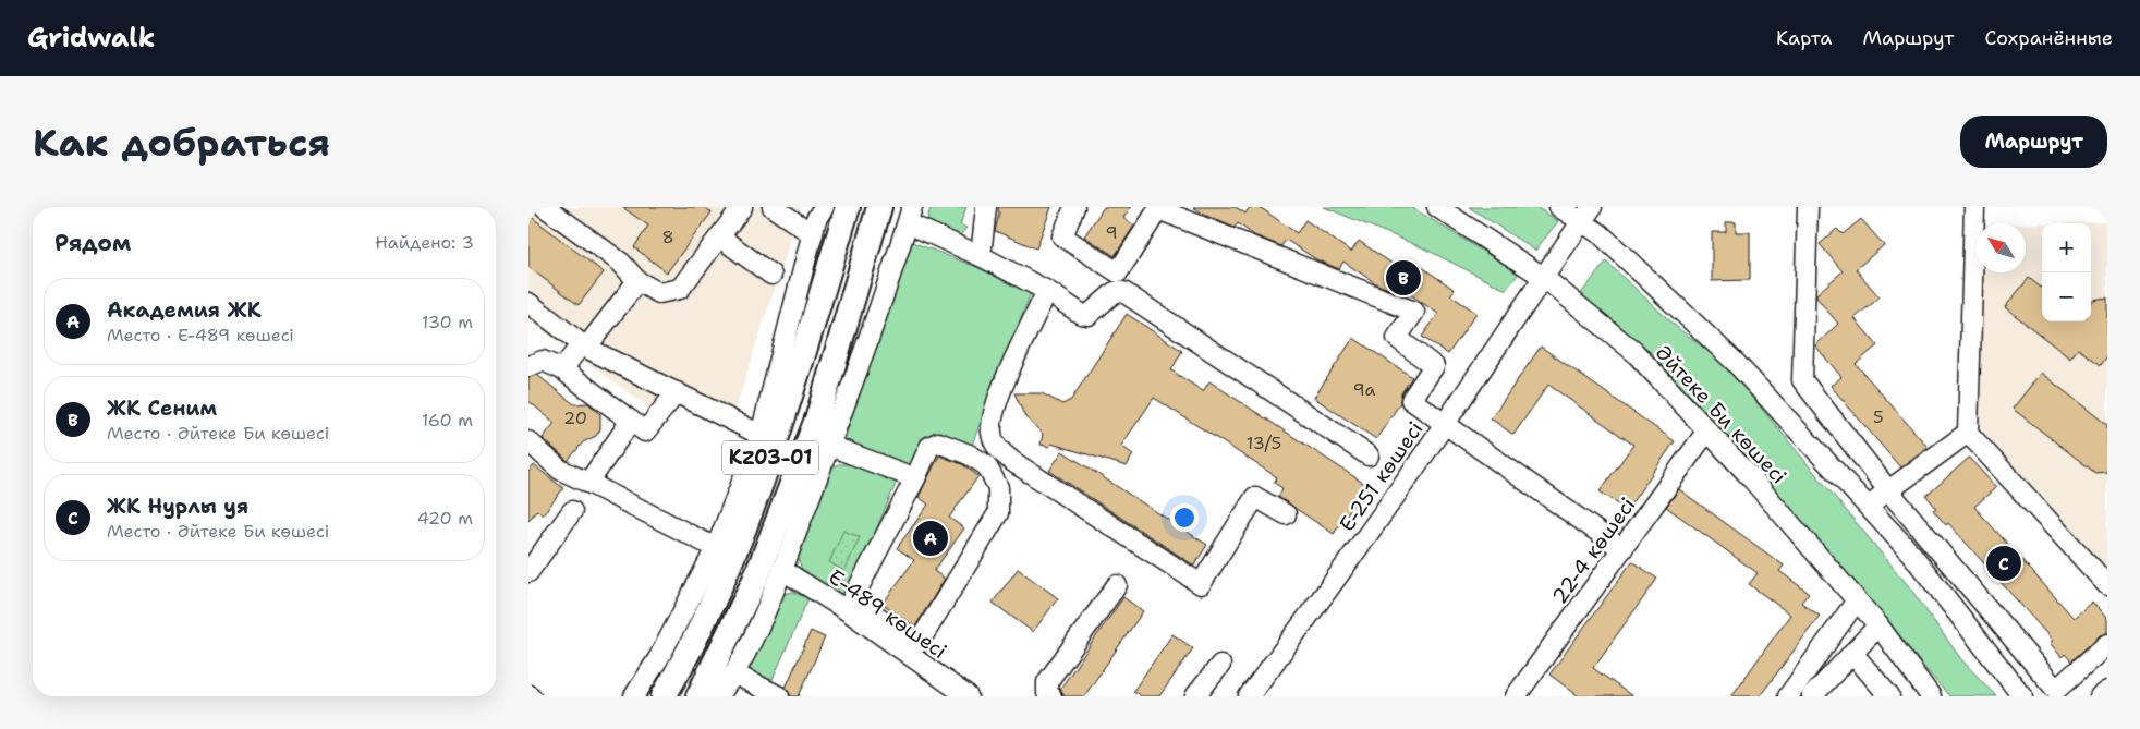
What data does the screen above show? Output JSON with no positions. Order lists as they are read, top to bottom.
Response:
{
  "streets": {
    "main road": ["KZ03-01"],
    "street": [
      "Әйтеке Би көшесі",
      "Е-251 көшесі",
      "22-4 көшесі",
      "Е-489 көшесі"
    ]
  },
  "crossings": [
    ["Әйтеке Би көшесі", "Е-251 көшесі"],
    ["Әйтеке Би көшесі", "22-4 көшесі"]
  ],
  "house_numbers": [
    "9",
    "8",
    "9а",
    "5",
    "20",
    "13/5"
  ],
  "north": "top left",
  "page": {
    "header": "Gridwalk",
    "nav": ["Карта", "Маршрут", "Сохранённые"],
    "buttons": "Маршрут",
    "title": "Как добраться",
    "heading": ["Рядом", "Найдено: 3"],
    "map_buttons": ["+", "−"],
    "pins": ["B", "A", "C"],
    "list": [
      {
        "mark": "A",
        "name": "Академия ЖК",
        "note": "Место · Е-489 көшесі",
        "value": "130 m"
      },
      {
        "mark": "B",
        "name": "ЖК Сеним",
        "note": "Место · Әйтеке Би көшесі",
        "value": "160 m"
      },
      {
        "mark": "C",
        "name": "ЖК Нурлы уя",
        "note": "Место · Әйтеке Би көшесі",
        "value": "420 m"
      }
    ]
  }
}
